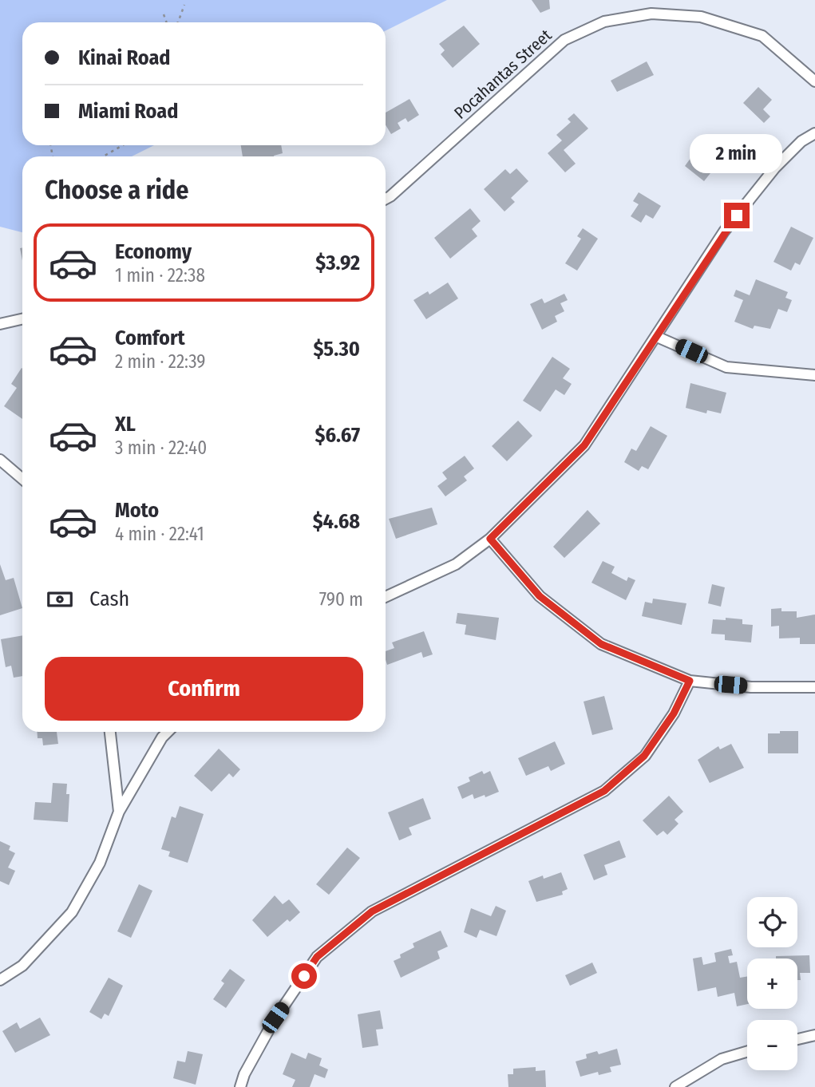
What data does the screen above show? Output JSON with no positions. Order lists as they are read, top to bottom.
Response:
{
  "streets": {
    "street": ["Pocahantas Street"]
  },
  "page": {
    "banner": ["Kinai Road", "Miami Road"],
    "bubble": "2 min",
    "heading": "Choose a ride",
    "list": [
      {
        "name": "Economy",
        "note": "1 min · 22:38",
        "value": "$3.92"
      },
      {
        "name": "Comfort",
        "note": "2 min · 22:39",
        "value": "$5.30"
      },
      {
        "name": "XL",
        "note": "3 min · 22:40",
        "value": "$6.67"
      },
      {
        "name": "Moto",
        "note": "4 min · 22:41",
        "value": "$4.68"
      }
    ],
    "pay": ["Cash", "790 m"],
    "buttons": "Confirm",
    "map_buttons": ["+", "−"]
  }
}
